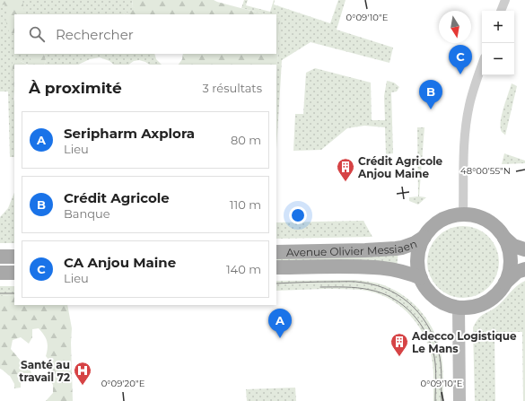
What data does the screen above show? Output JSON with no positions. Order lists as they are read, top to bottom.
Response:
{
  "streets": {
    "main road": ["Avenue Olivier Messiaen"]
  },
  "places": {
    "building": ["Crédit Agricole Anjou Maine", "Adecco Logistique Le Mans"],
    "hospital": ["Santé au travail 72"]
  },
  "north": "bottom",
  "page": {
    "map_buttons": ["+", "−"],
    "search": "Rechercher",
    "pins": ["C", "B", "A"],
    "heading": ["À proximité", "3 résultats"],
    "list": [
      {
        "mark": "A",
        "name": "Seripharm Axplora",
        "note": "Lieu",
        "value": "80 m"
      },
      {
        "mark": "B",
        "name": "Crédit Agricole",
        "note": "Banque",
        "value": "110 m"
      },
      {
        "mark": "C",
        "name": "CA Anjou Maine",
        "note": "Lieu",
        "value": "140 m"
      }
    ]
  },
  "coordinates": ["0°09'10\"E", "48°00'55\"N", "0°09'20\"E"]
}
